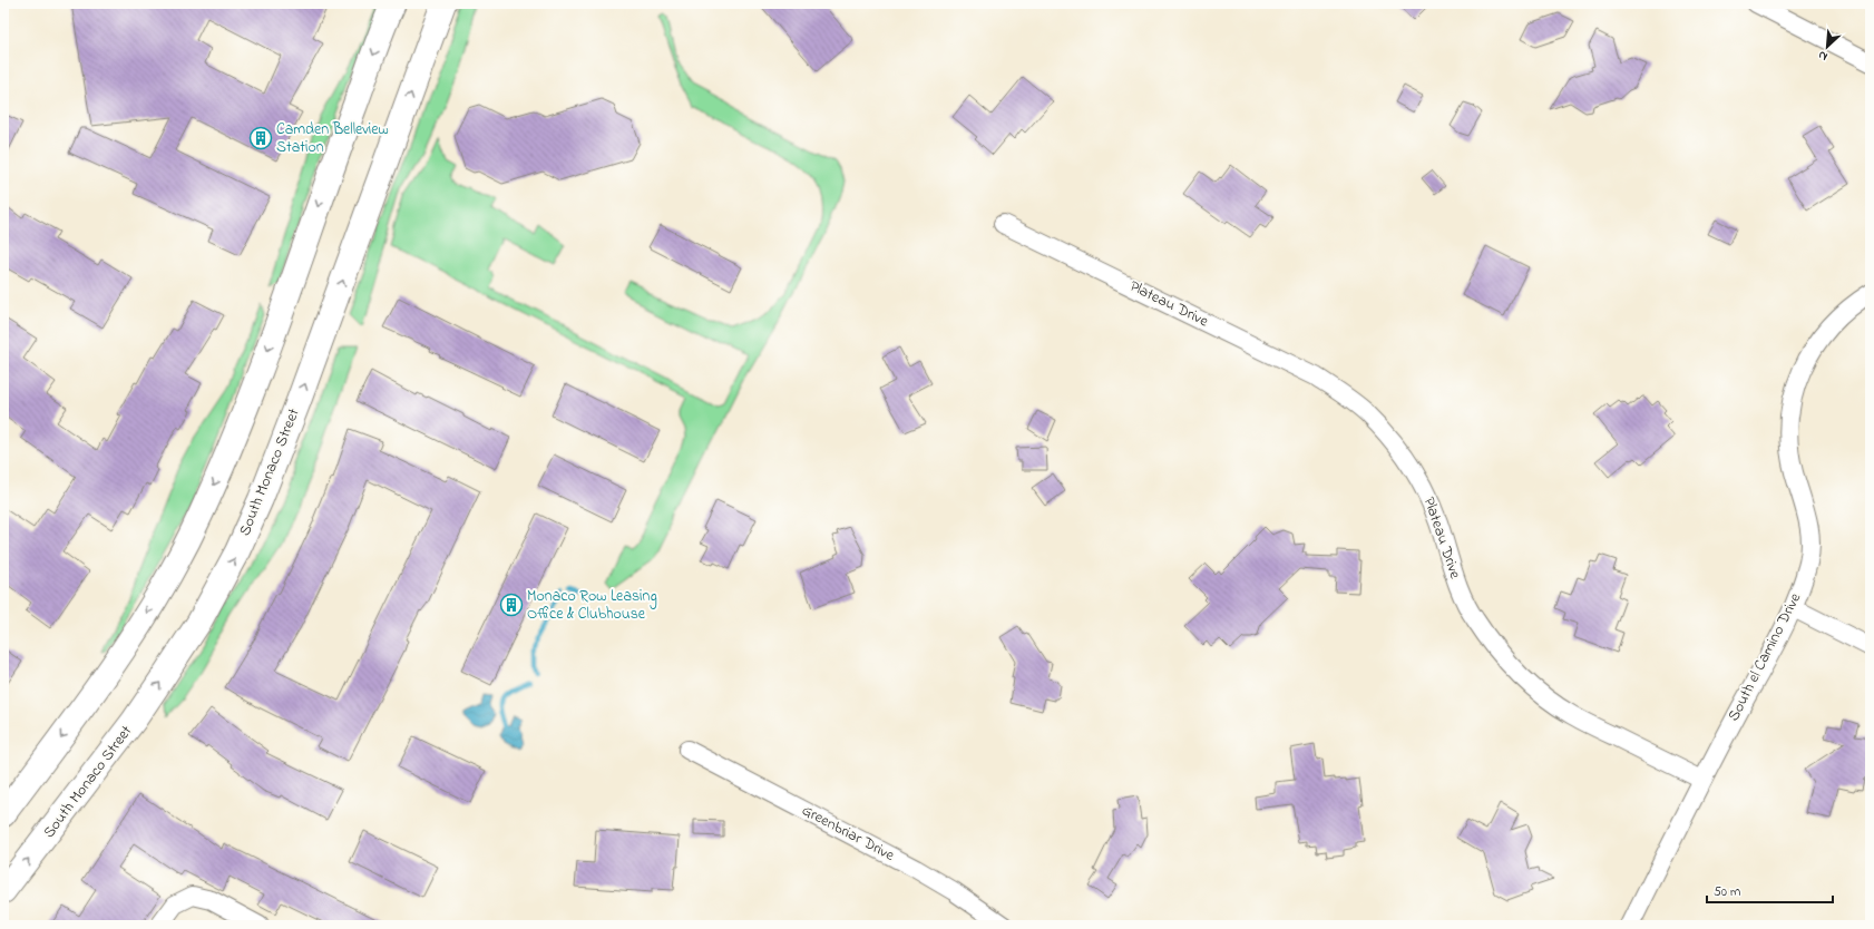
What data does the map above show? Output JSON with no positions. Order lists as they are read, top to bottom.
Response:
{
  "streets": {
    "main road": ["South Monaco Street"],
    "street": ["Plateau Drive", "South el Camino Drive", "Greenbriar Drive"]
  },
  "crossings": [
    ["Plateau Drive", "South el Camino Drive"]
  ],
  "places": {
    "building": ["Camden Belleview Station", "Monaco Row Leasing Office & Clubhouse"]
  },
  "scale_bar": "50 m",
  "north": "bottom left"
}
